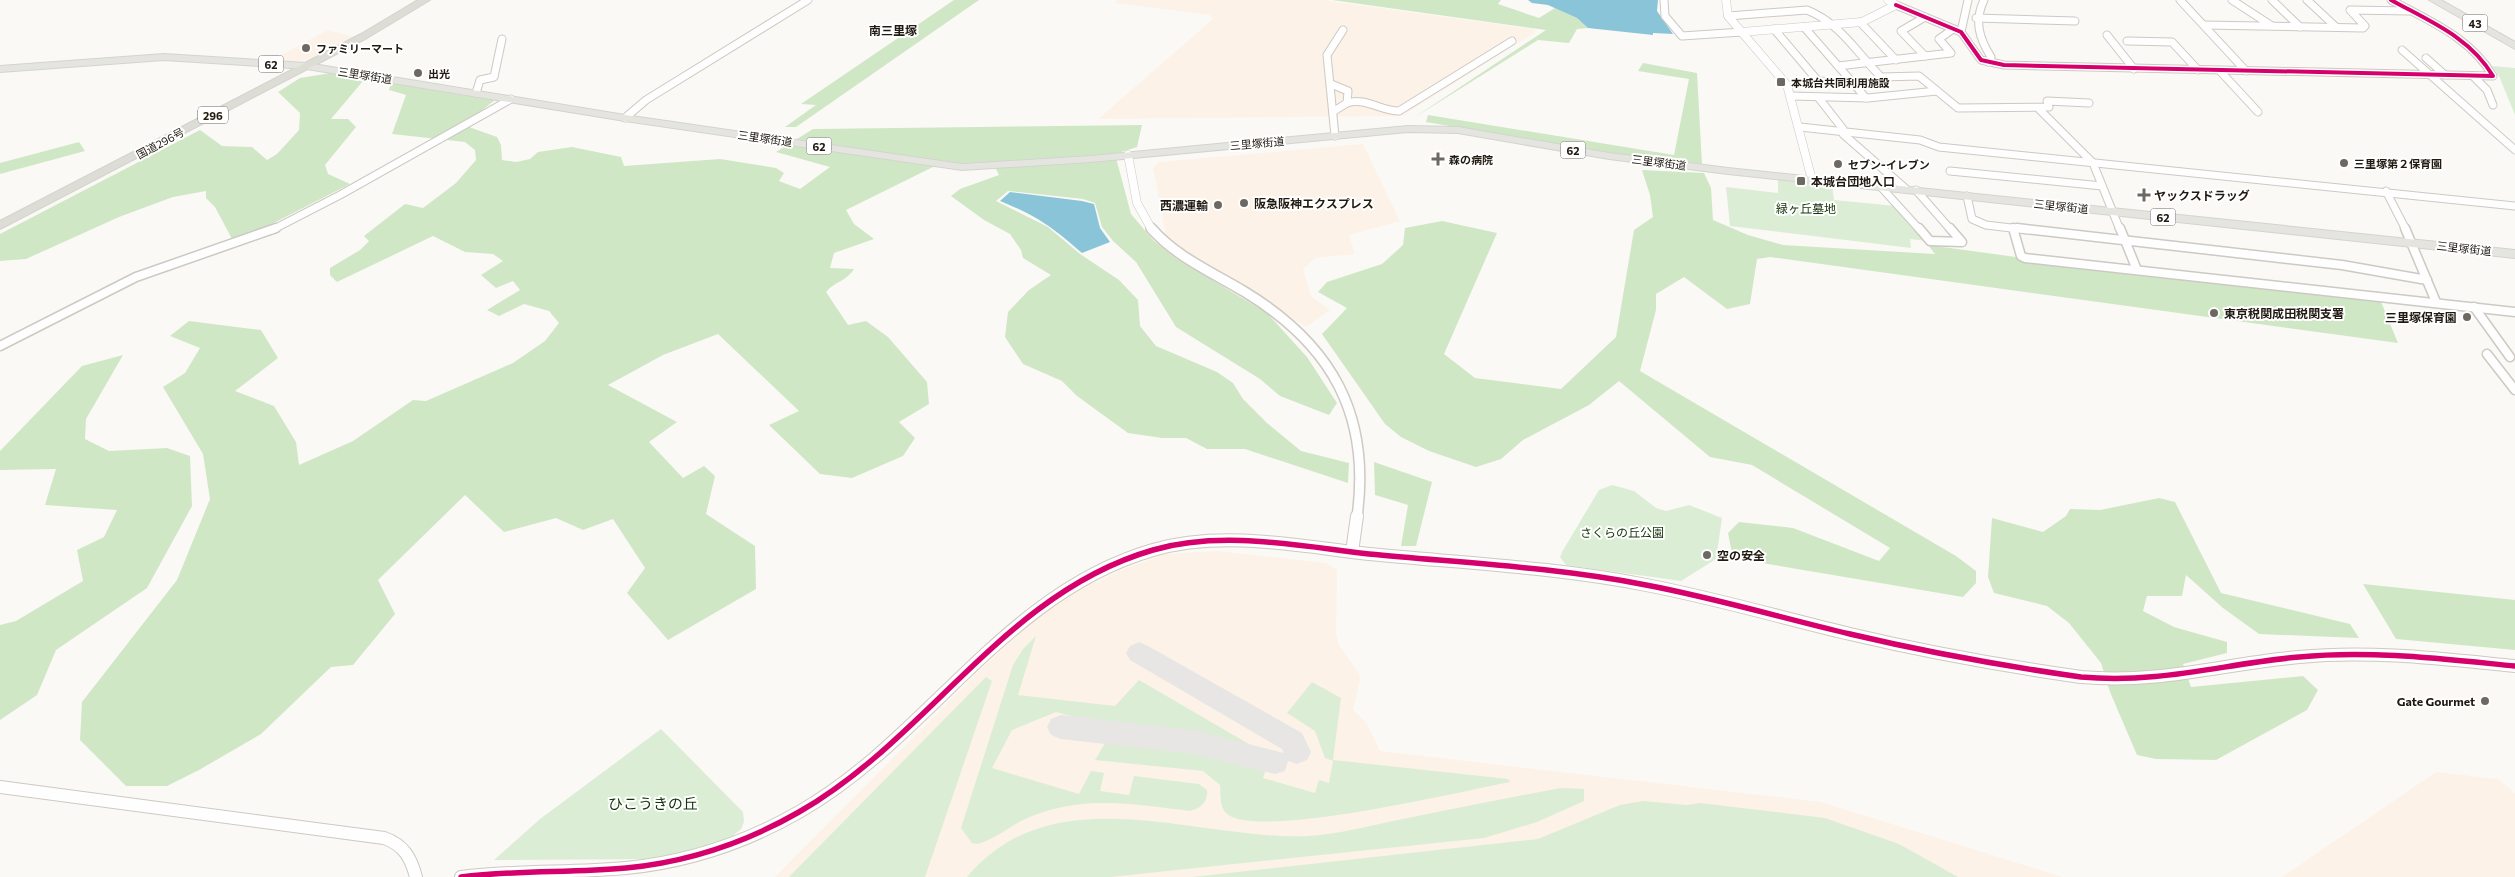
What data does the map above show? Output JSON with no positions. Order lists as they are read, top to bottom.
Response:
{
  "streets": {
    "highway": ["296", "国道296号"],
    "main road": ["43", "62", "三里塚街道"]
  },
  "crossings": [
    ["三里塚街道", "国道296号"]
  ],
  "districts": ["南三里塚"],
  "parks": ["緑ヶ丘墓地", "さくらの丘公園", "ひこうきの丘"],
  "places": {
    "other": [
      "ファミリーマート",
      "出光",
      "三里塚第２保育園",
      "セブン-イレブン",
      "阪急阪神エクスプレス",
      "西濃運輸",
      "東京税関成田税関支署",
      "三里塚保育園",
      "空の安全",
      "Gate Gourmet"
    ],
    "transit": ["本城台共同利用施設", "本城台団地入口"],
    "health": ["森の病院", "ヤックスドラッグ"]
  }
}
